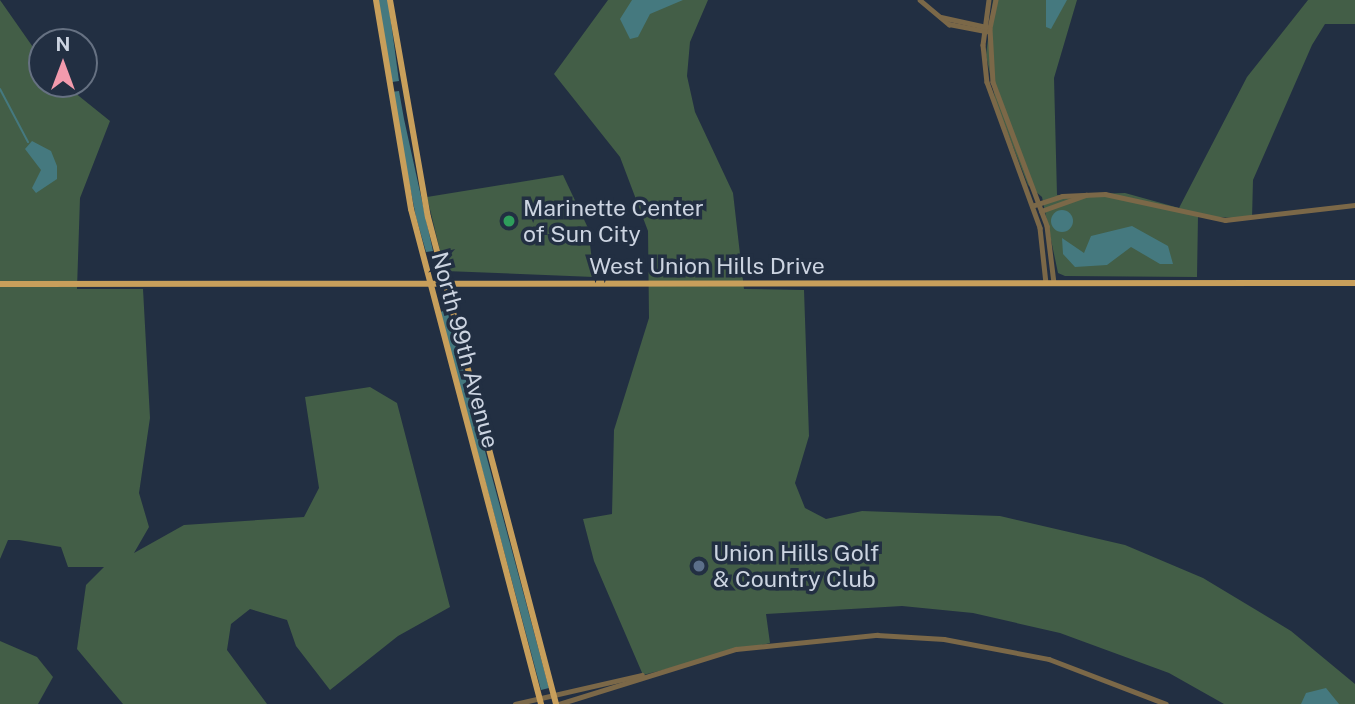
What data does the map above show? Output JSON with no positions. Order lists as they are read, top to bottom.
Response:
{
  "streets": {
    "main road": ["West Union Hills Drive", "North 99th Avenue"]
  },
  "crossings": [
    ["West Union Hills Drive", "North 99th Avenue"]
  ],
  "places": ["Marinette Center of Sun City", "Union Hills Golf & Country Club"],
  "north": "top"
}
